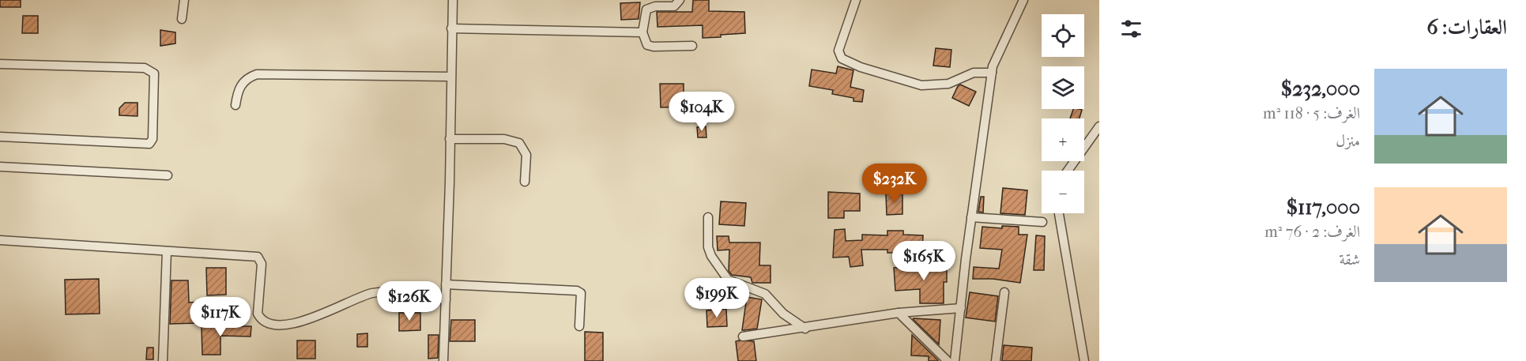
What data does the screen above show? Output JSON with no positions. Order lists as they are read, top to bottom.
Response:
{
  "page": {
    "heading": "العقارات: 6",
    "map_buttons": ["+", "−"],
    "list": [
      {
        "name": "$232,000",
        "note": "الغرف: 5 · 118 m² · منزل"
      },
      {
        "name": "$117,000",
        "note": "الغرف: 2 · 76 m² · شقة"
      }
    ],
    "price": [
      "$104K",
      "$232K",
      "$165K",
      "$199K",
      "$126K",
      "$117K"
    ]
  }
}
